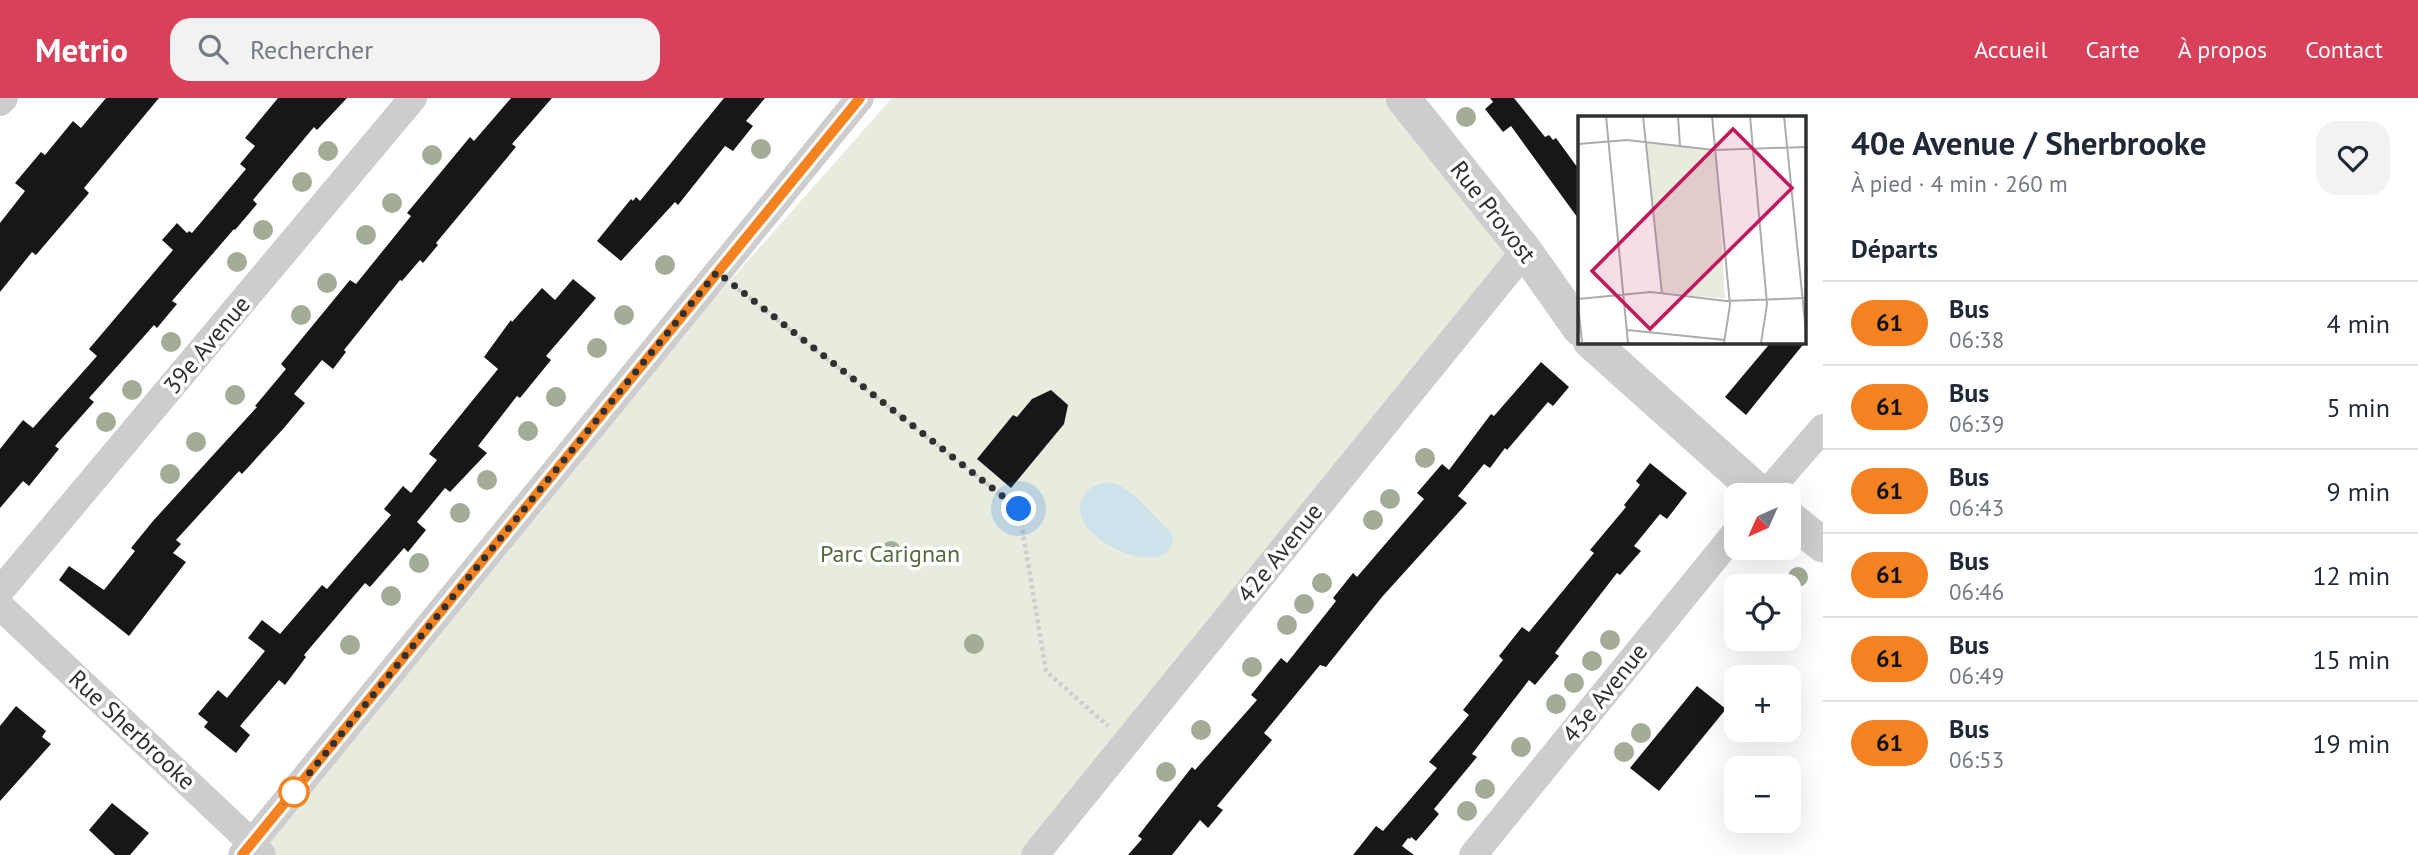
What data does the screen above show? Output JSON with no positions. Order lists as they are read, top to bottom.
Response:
{
  "streets": {
    "street": [
      "Rue Provost",
      "39e Avenue",
      "42e Avenue",
      "43e Avenue",
      "Rue Sherbrooke"
    ]
  },
  "crossings": [
    ["Rue Provost", "42e Avenue"]
  ],
  "parks": ["Parc Carignan"],
  "lines": ["bus line 61"],
  "north": "bottom left",
  "page": {
    "header": "Metrio",
    "search": "Rechercher",
    "nav": [
      "Accueil",
      "Carte",
      "À propos",
      "Contact"
    ],
    "heading": [
      ["40e Avenue / Sherbrooke", "À pied · 4 min · 260 m"],
      "Départs"
    ],
    "list": [
      {
        "mark": "61",
        "name": "Bus",
        "note": "06:38",
        "value": "4 min"
      },
      {
        "mark": "61",
        "name": "Bus",
        "note": "06:39",
        "value": "5 min"
      },
      {
        "mark": "61",
        "name": "Bus",
        "note": "06:43",
        "value": "9 min"
      },
      {
        "mark": "61",
        "name": "Bus",
        "note": "06:46",
        "value": "12 min"
      },
      {
        "mark": "61",
        "name": "Bus",
        "note": "06:49",
        "value": "15 min"
      },
      {
        "mark": "61",
        "name": "Bus",
        "note": "06:53",
        "value": "19 min"
      }
    ],
    "map_buttons": ["+", "−"]
  }
}
